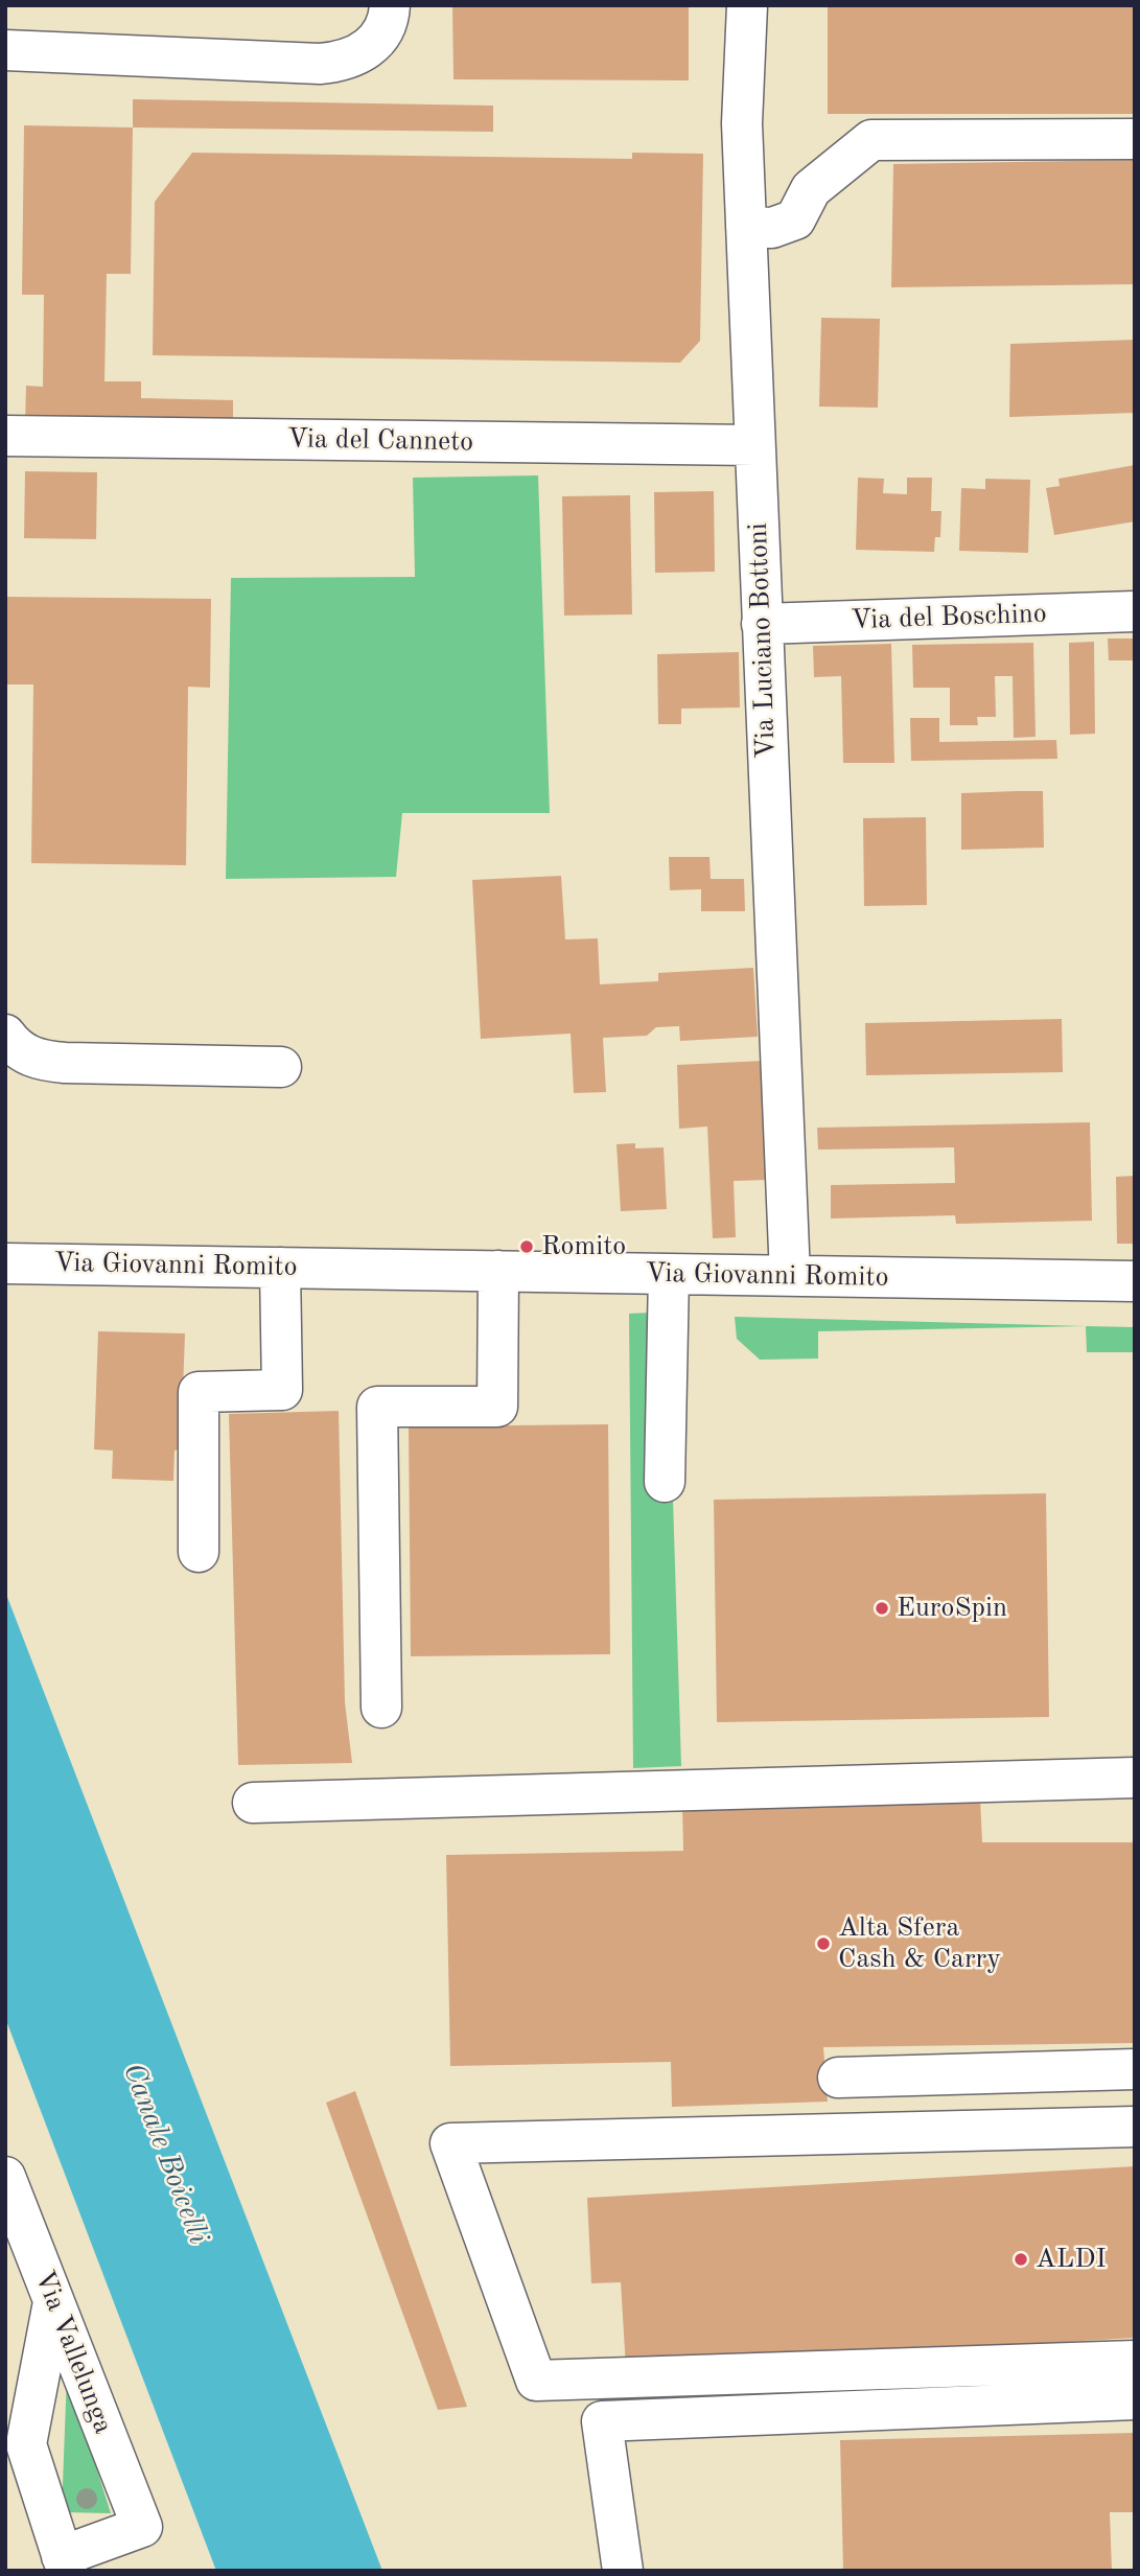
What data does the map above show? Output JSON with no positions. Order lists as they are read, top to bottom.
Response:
{
  "streets": {
    "street": [
      "Via del Canneto",
      "Via del Boschino",
      "Via Luciano Bottoni",
      "Via Giovanni Romito",
      "Via Vallelunga"
    ]
  },
  "crossings": [
    ["Via del Canneto", "Via Luciano Bottoni"],
    ["Via del Boschino", "Via Luciano Bottoni"],
    ["Via Luciano Bottoni", "Via Giovanni Romito"]
  ],
  "water": ["Canale Boicelli"],
  "places": [
    "Romito",
    "EuroSpin",
    "Alta Sfera Cash & Carry",
    "ALDI"
  ]
}
